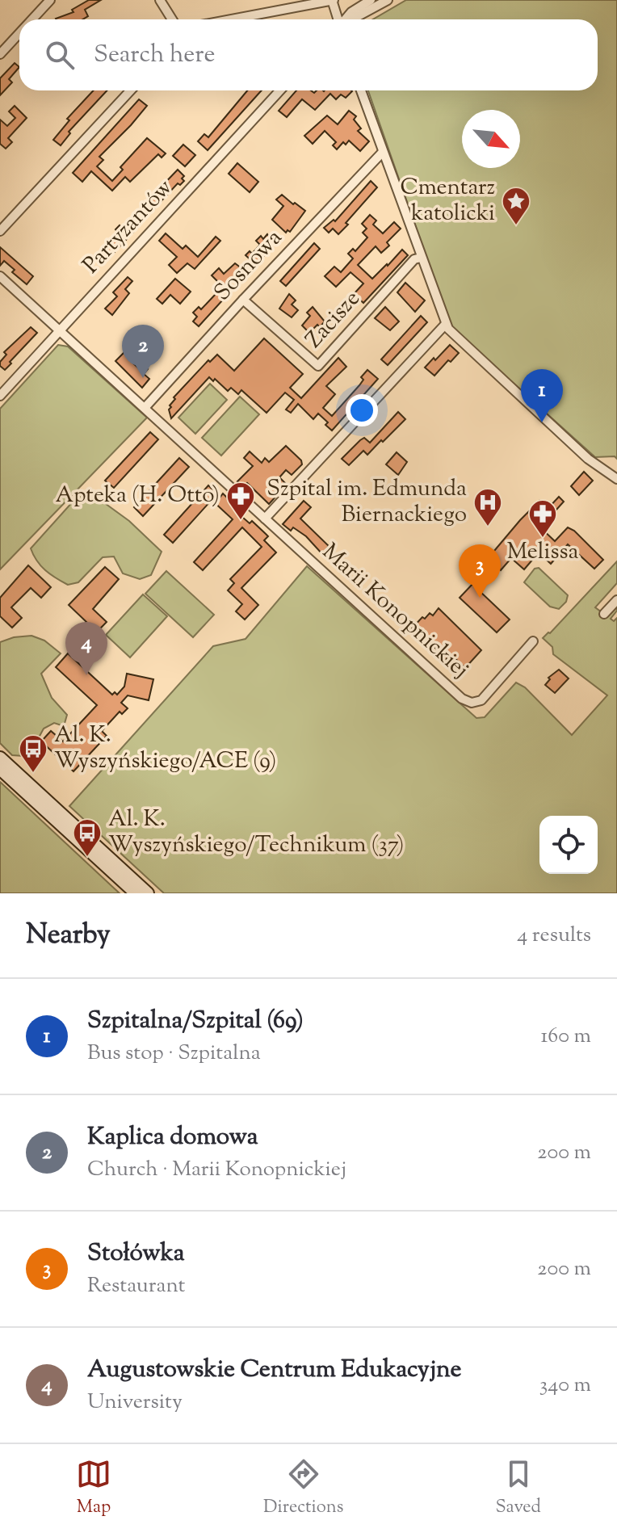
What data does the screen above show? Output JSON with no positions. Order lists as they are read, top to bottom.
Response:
{
  "streets": {
    "street": [
      "Partyzantów",
      "Sosnowa",
      "Zacisze",
      "Marii Konopnickiej"
    ]
  },
  "crossings": [
    ["Partyzantów", "Marii Konopnickiej"],
    ["Sosnowa", "Zacisze"],
    ["Sosnowa", "Marii Konopnickiej"]
  ],
  "places": {
    "place": ["Cmentarz katolicki"],
    "pharmacy": ["Apteka (H. Otto)", "Melissa"],
    "hospital": ["Szpital im. Edmunda Biernackiego"],
    "bus stop": ["Al. K. Wyszyńskiego/ACE (9)", "Al. K. Wyszyńskiego/Technikum (37)"]
  },
  "north": "bottom right",
  "page": {
    "search": "Search here",
    "pins": [
      "2",
      "1",
      "3",
      "4"
    ],
    "heading": ["Nearby", "4 results"],
    "list": [
      {
        "mark": "1",
        "name": "Szpitalna/Szpital (69)",
        "note": "Bus stop · Szpitalna",
        "value": "160 m"
      },
      {
        "mark": "2",
        "name": "Kaplica domowa",
        "note": "Church · Marii Konopnickiej",
        "value": "200 m"
      },
      {
        "mark": "3",
        "name": "Stołówka",
        "note": "Restaurant",
        "value": "200 m"
      },
      {
        "mark": "4",
        "name": "Augustowskie Centrum Edukacyjne",
        "note": "University",
        "value": "340 m"
      }
    ],
    "nav": ["Map", "Directions", "Saved"]
  }
}
